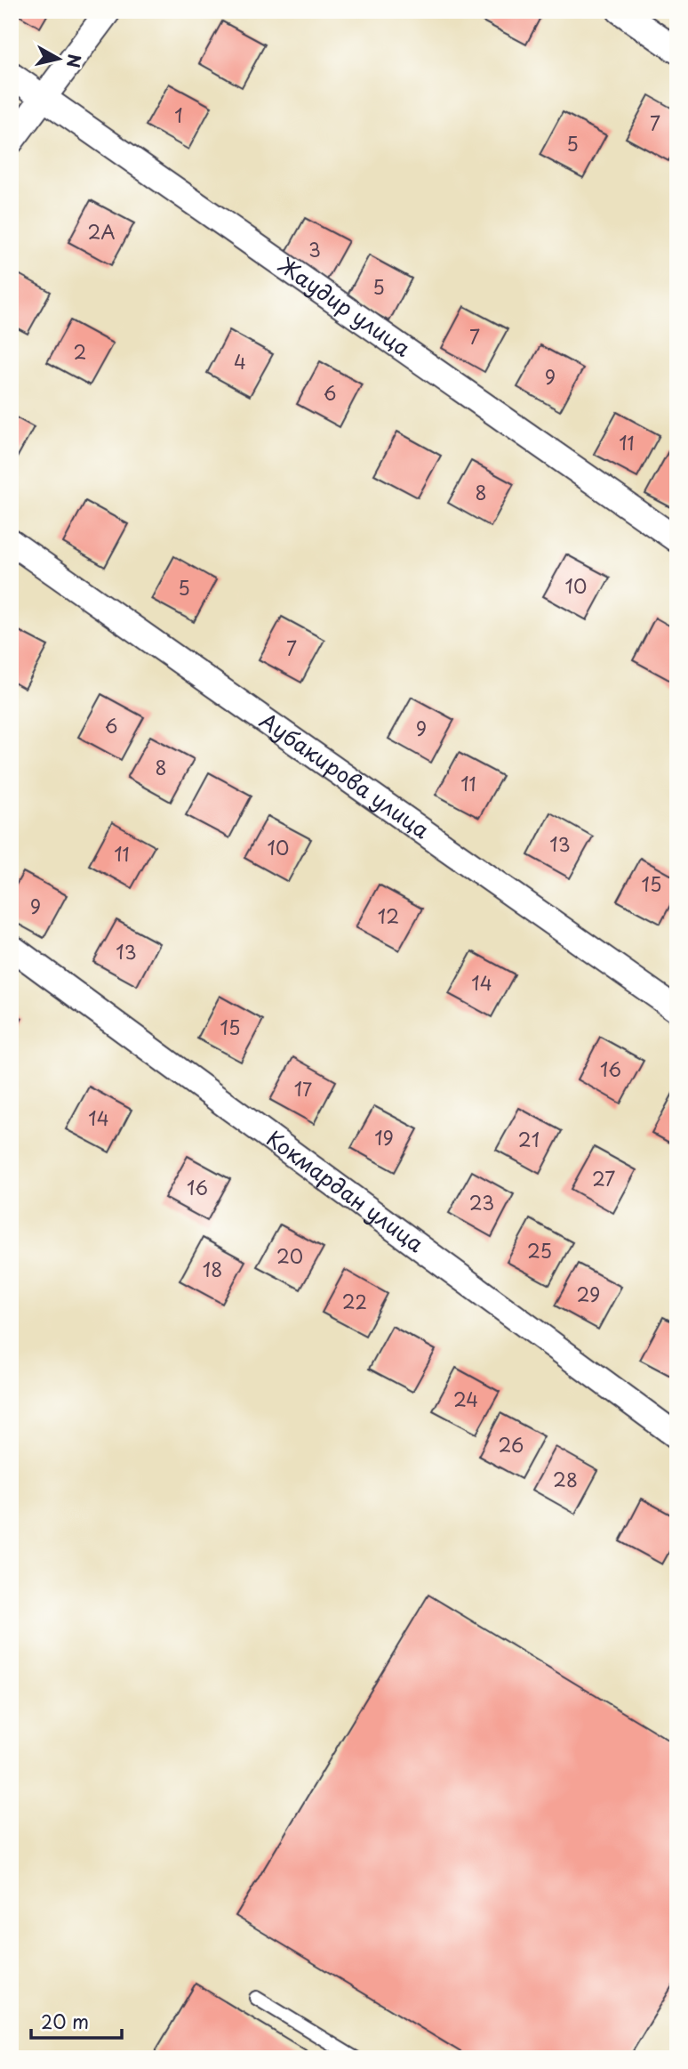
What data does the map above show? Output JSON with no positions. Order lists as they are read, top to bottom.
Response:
{
  "streets": {
    "street": ["Жаудир улица", "Аубакирова улица", "Кокмардан улица"]
  },
  "house_numbers": [
    "1",
    "7",
    "5",
    "2А",
    "3",
    "5",
    "7",
    "2",
    "4",
    "9",
    "6",
    "11",
    "8",
    "10",
    "5",
    "7",
    "6",
    "9",
    "8",
    "11",
    "13",
    "10",
    "11",
    "15",
    "9",
    "12",
    "13",
    "14",
    "15",
    "16",
    "17",
    "14",
    "19",
    "21",
    "27",
    "16",
    "23",
    "25",
    "20",
    "18",
    "29",
    "22",
    "24",
    "26",
    "28"
  ],
  "scale_bar": "20 m",
  "north": "right"
}
